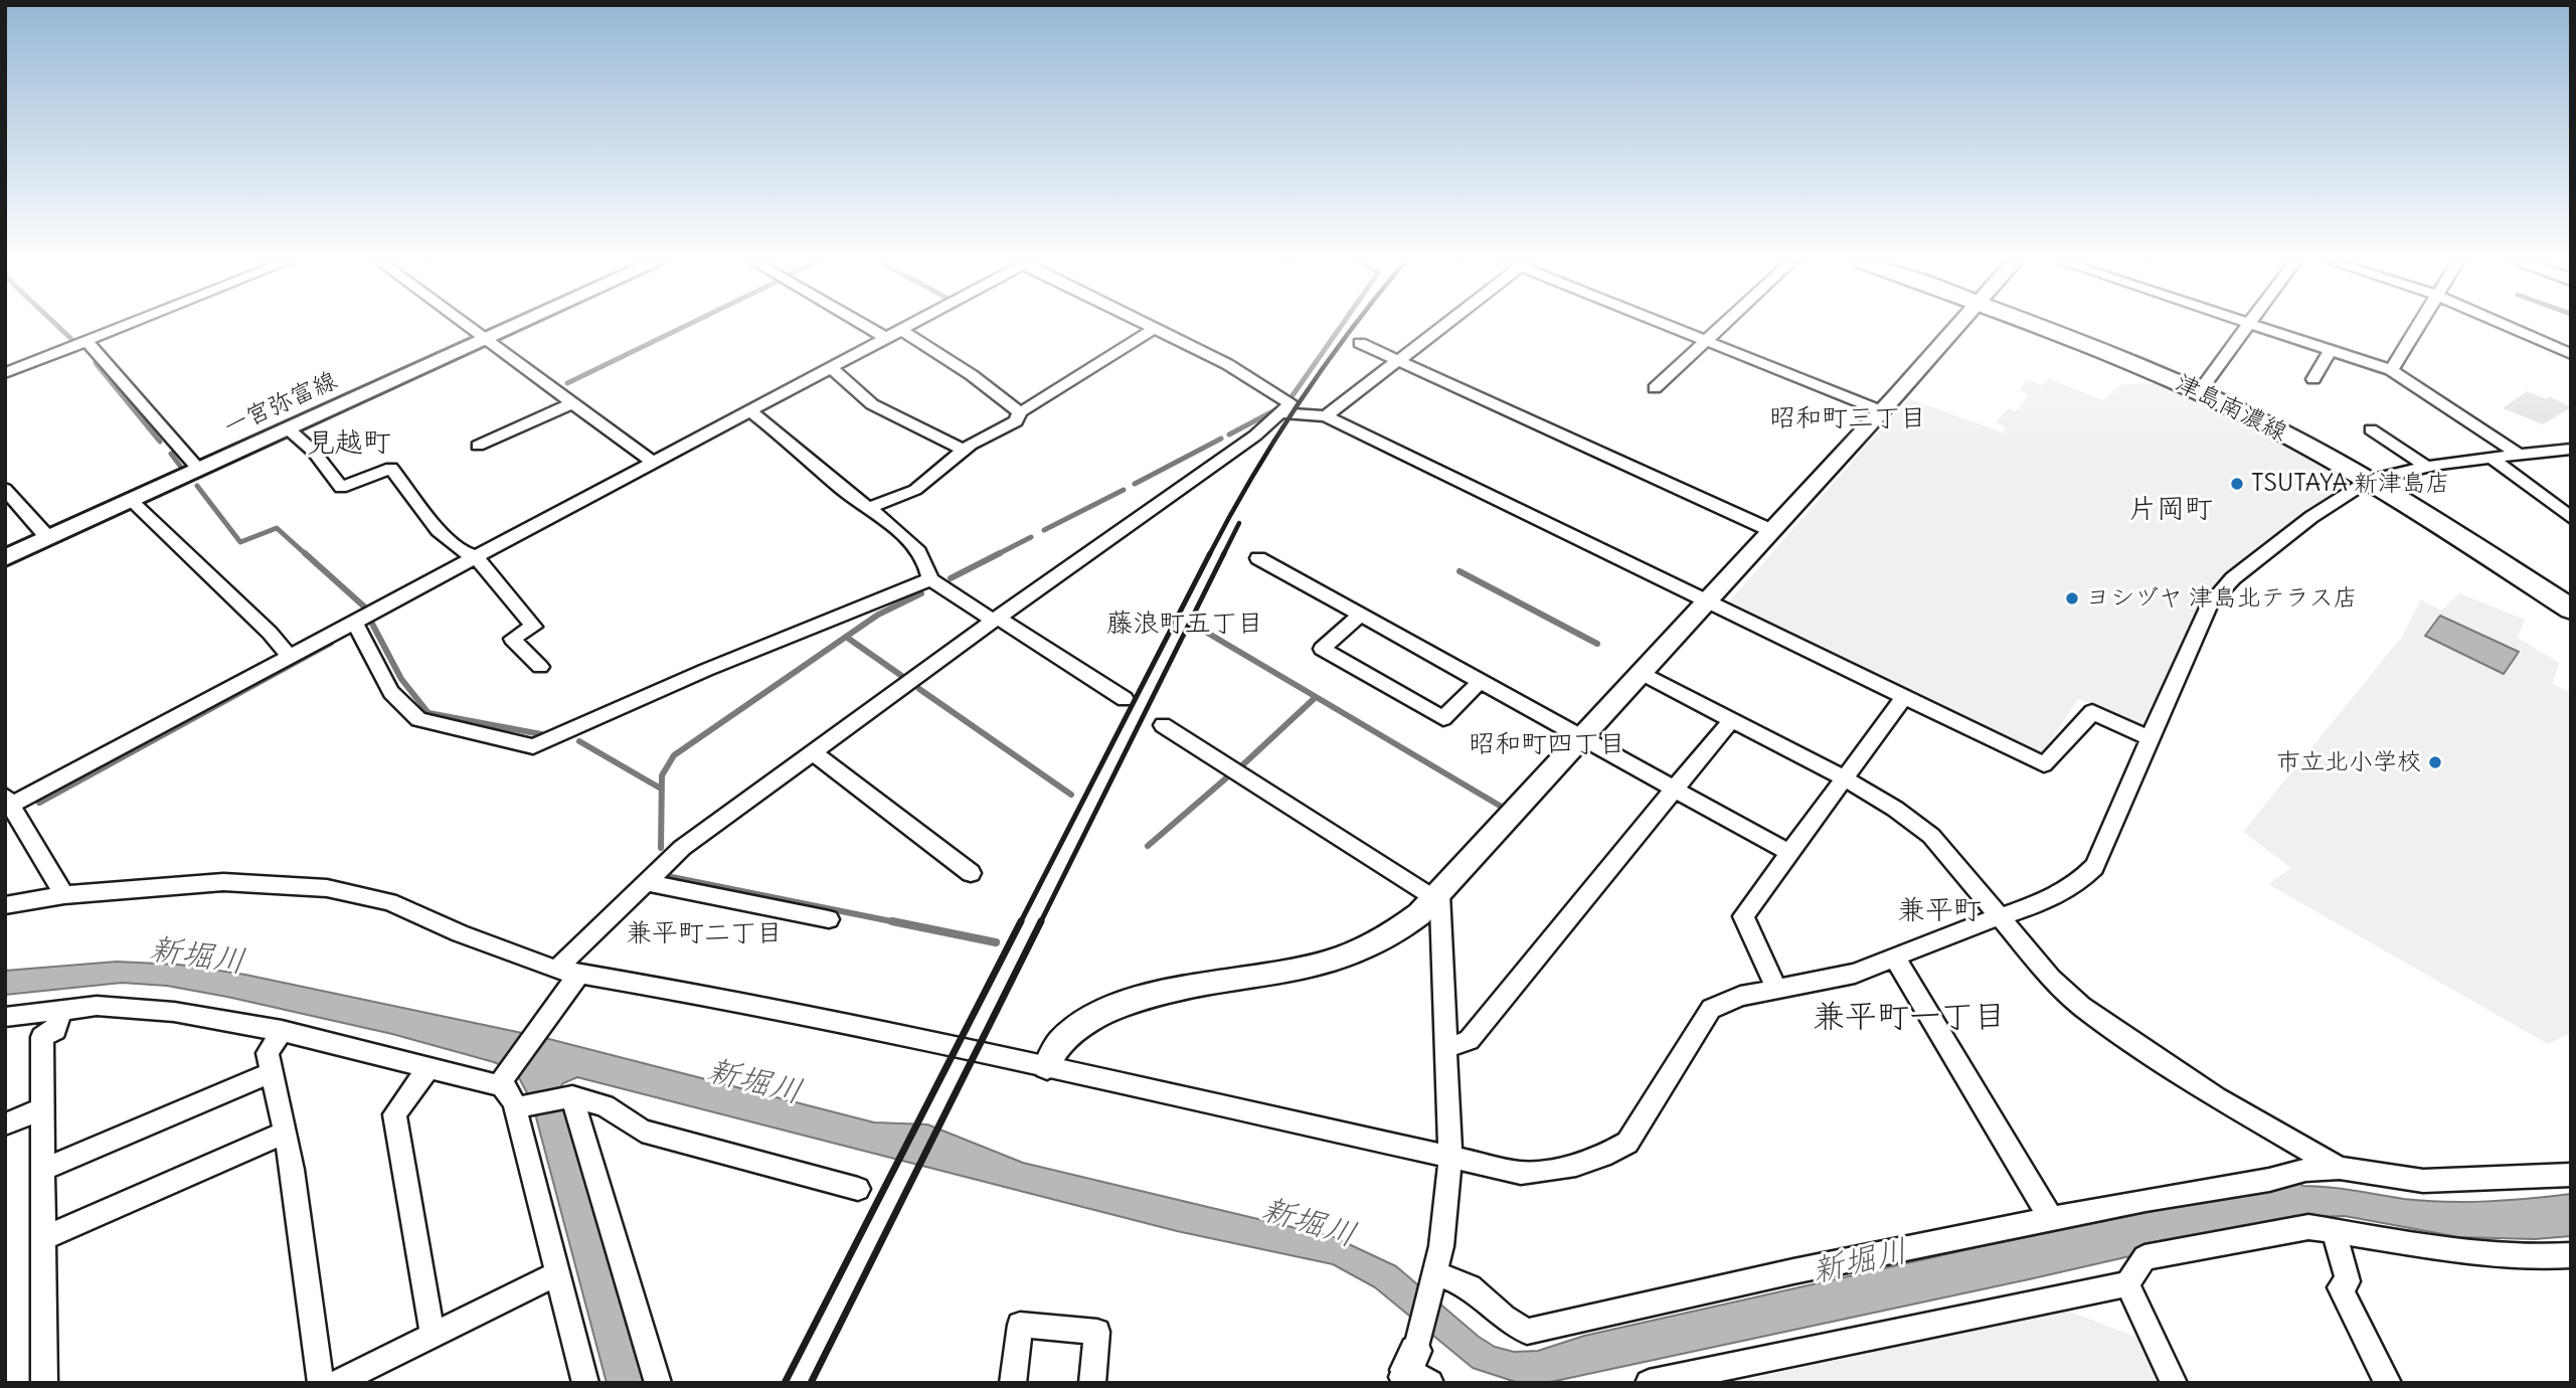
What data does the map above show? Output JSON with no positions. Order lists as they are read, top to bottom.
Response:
{
  "streets": {
    "main road": ["一宮弥富線", "津島南濃線"]
  },
  "districts": [
    "昭和町三丁目",
    "見越町",
    "片岡町",
    "藤浪町五丁目",
    "昭和町四丁目",
    "兼平町",
    "兼平町二丁目",
    "兼平町一丁目"
  ],
  "water": ["新堀川"],
  "places": ["TSUTAYA 新津島店", "ヨシヅヤ 津島北テラス店", "市立北小学校"]
}
